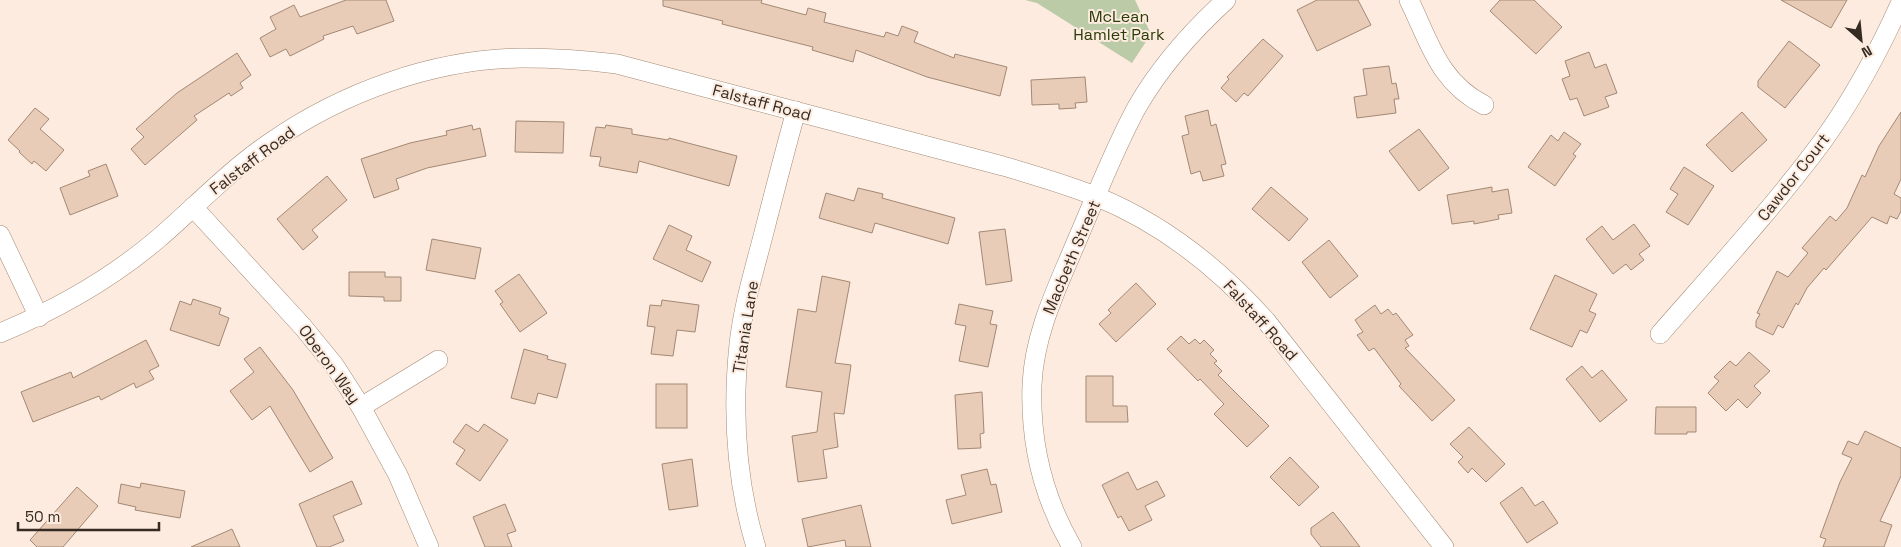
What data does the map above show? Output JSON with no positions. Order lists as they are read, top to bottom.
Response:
{
  "streets": {
    "street": [
      "Falstaff Road",
      "Cawdor Court",
      "Macbeth Street",
      "Titania Lane",
      "Oberon Way"
    ]
  },
  "crossings": [
    ["Falstaff Road", "Macbeth Street"],
    ["Falstaff Road", "Titania Lane"],
    ["Falstaff Road", "Oberon Way"]
  ],
  "parks": ["McLean Hamlet Park"],
  "scale_bar": "50 m",
  "north": "bottom right"
}
